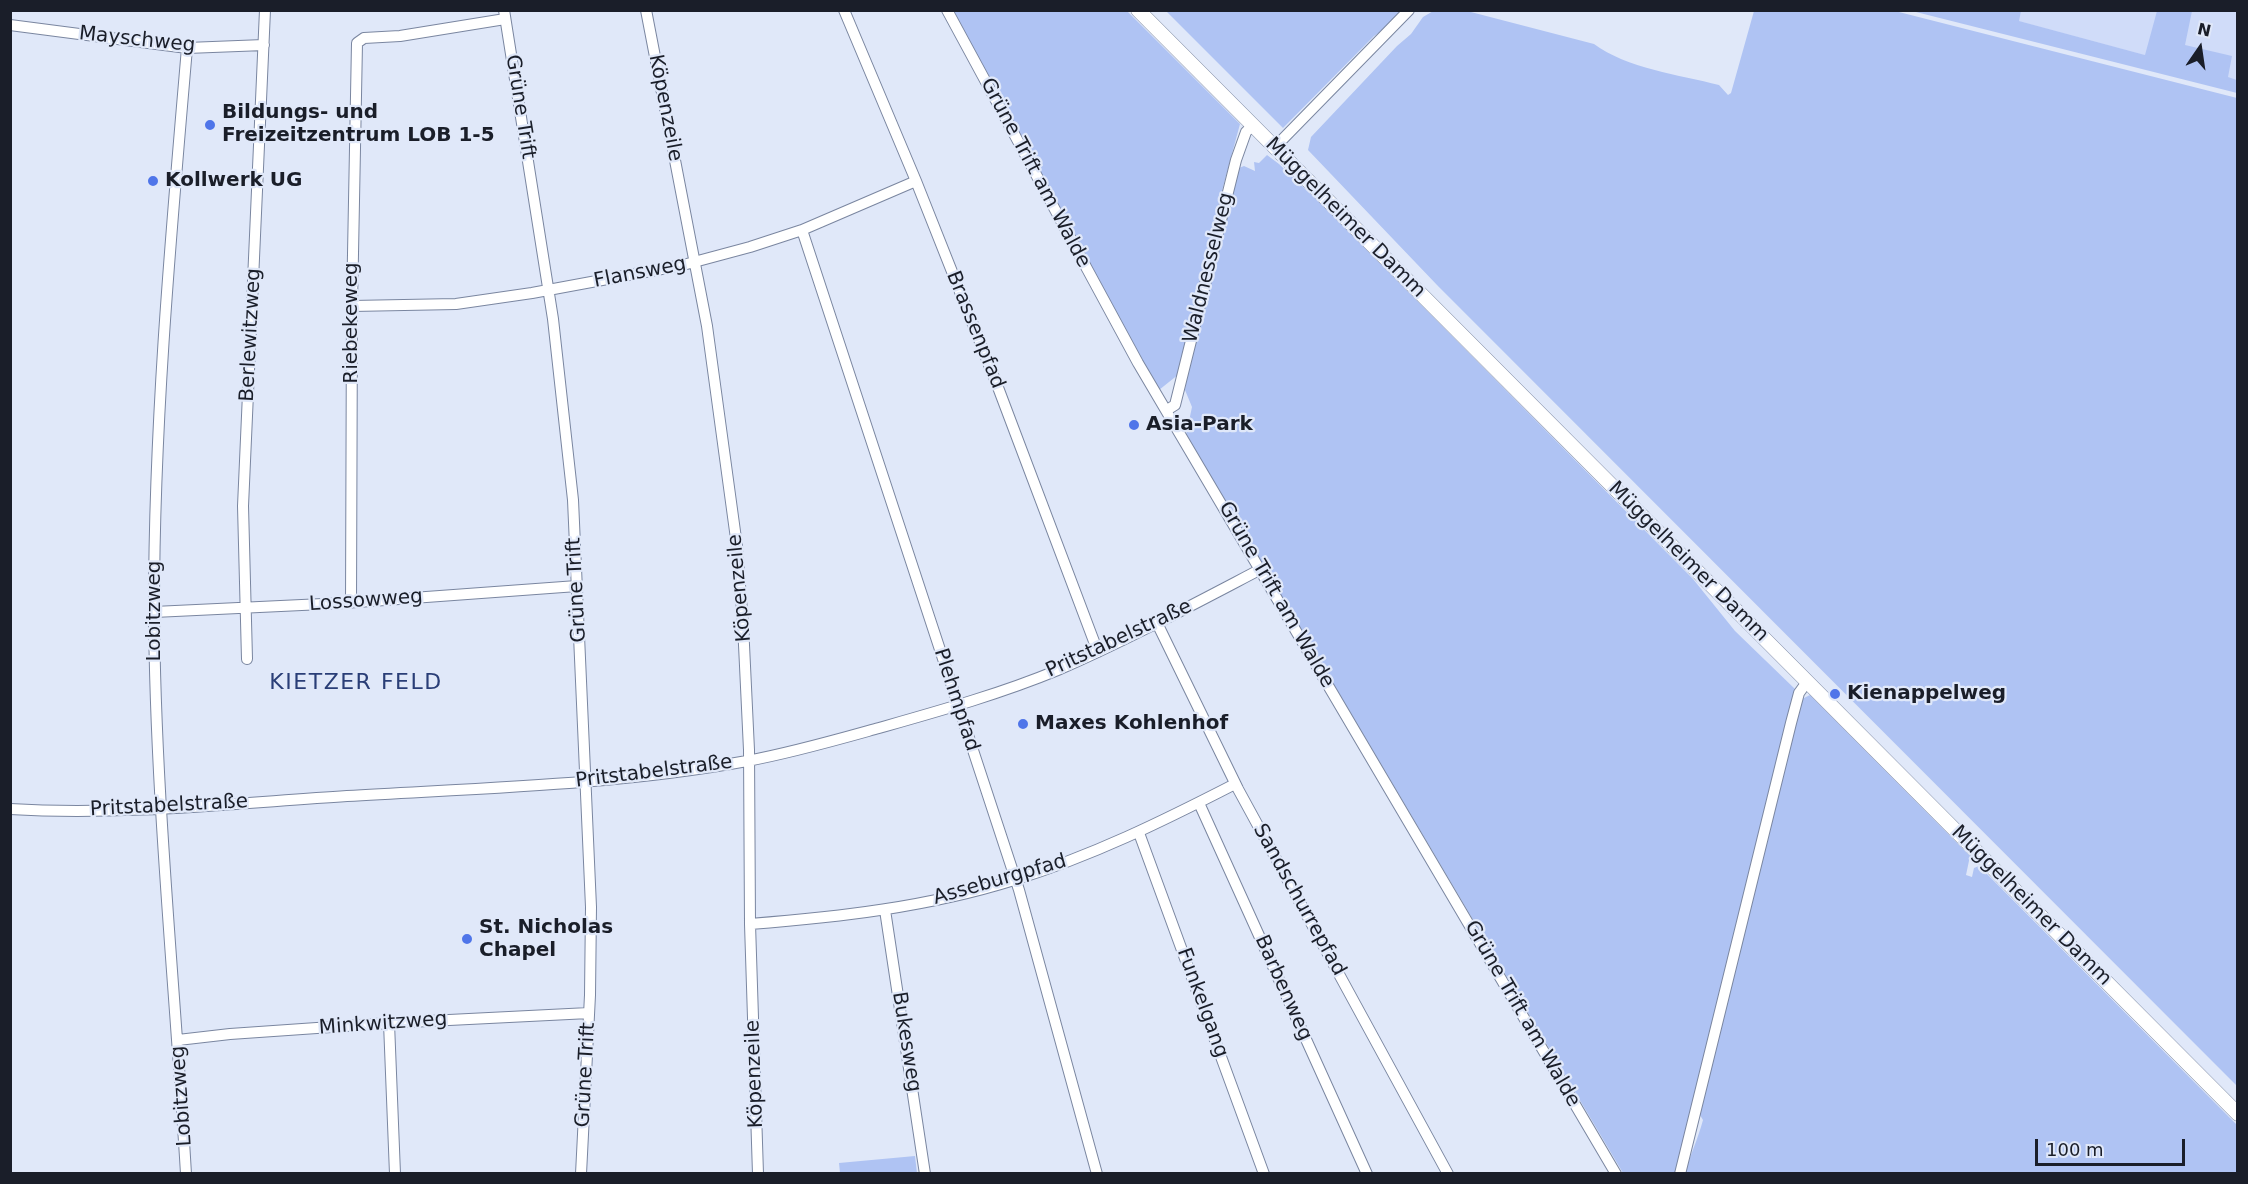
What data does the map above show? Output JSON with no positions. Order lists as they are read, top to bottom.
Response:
{
  "streets": {
    "main road": ["Müggelheimer Damm"],
    "street": [
      "Mayschweg",
      "Grüne Trift",
      "Köpenzeile",
      "Grüne Trift am Walde",
      "Waldnesselweg",
      "Flansweg",
      "Riebekeweg",
      "Brassenpfad",
      "Berlewitzweg",
      "Lossowweg",
      "Lobitzweg",
      "Pritstabelstraße",
      "Plehmpfad",
      "Asseburgpfad",
      "Sandschurrepfad",
      "Barbenweg",
      "Funkelgang",
      "Minkwitzweg",
      "Bukesweg"
    ]
  },
  "crossings": [
    ["Mayschweg", "Berlewitzweg"],
    ["Mayschweg", "Lobitzweg"],
    ["Grüne Trift", "Flansweg"],
    ["Grüne Trift", "Riebekeweg"],
    ["Grüne Trift", "Lossowweg"],
    ["Grüne Trift", "Pritstabelstraße"],
    ["Grüne Trift", "Minkwitzweg"],
    ["Köpenzeile", "Flansweg"],
    ["Köpenzeile", "Pritstabelstraße"],
    ["Köpenzeile", "Asseburgpfad"],
    ["Grüne Trift am Walde", "Waldnesselweg"],
    ["Grüne Trift am Walde", "Pritstabelstraße"],
    ["Müggelheimer Damm", "Waldnesselweg"],
    ["Flansweg", "Riebekeweg"],
    ["Flansweg", "Brassenpfad"],
    ["Flansweg", "Plehmpfad"],
    ["Riebekeweg", "Lossowweg"],
    ["Brassenpfad", "Pritstabelstraße"],
    ["Berlewitzweg", "Lossowweg"],
    ["Lossowweg", "Lobitzweg"],
    ["Lobitzweg", "Pritstabelstraße"],
    ["Lobitzweg", "Minkwitzweg"],
    ["Pritstabelstraße", "Plehmpfad"],
    ["Pritstabelstraße", "Sandschurrepfad"],
    ["Plehmpfad", "Asseburgpfad"],
    ["Asseburgpfad", "Sandschurrepfad"],
    ["Asseburgpfad", "Barbenweg"],
    ["Asseburgpfad", "Funkelgang"],
    ["Asseburgpfad", "Bukesweg"]
  ],
  "districts": ["KIETZER FELD"],
  "places": [
    "Bildungs- und Freizeitzentrum LOB 1-5",
    "Kollwerk UG",
    "Asia-Park",
    "Kienappelweg",
    "Maxes Kohlenhof",
    "St. Nicholas Chapel"
  ],
  "scale_bar": "100 m",
  "north": "top"
}
